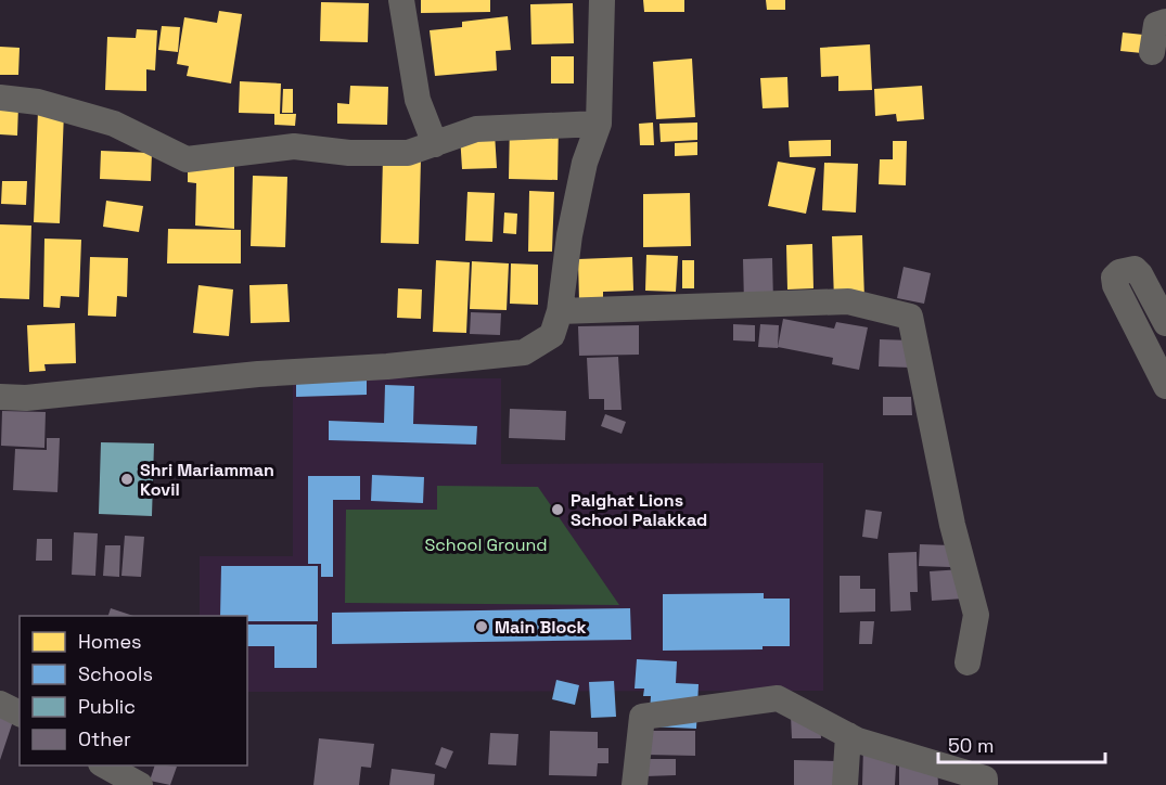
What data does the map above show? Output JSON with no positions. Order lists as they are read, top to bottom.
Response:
{
  "parks": ["School Ground"],
  "places": ["Shri Mariamman Kovil", "Palghat Lions School Palakkad", "Main Block"],
  "legend": [
    "Homes",
    "Schools",
    "Public",
    "Other"
  ],
  "scale_bar": "50 m"
}
